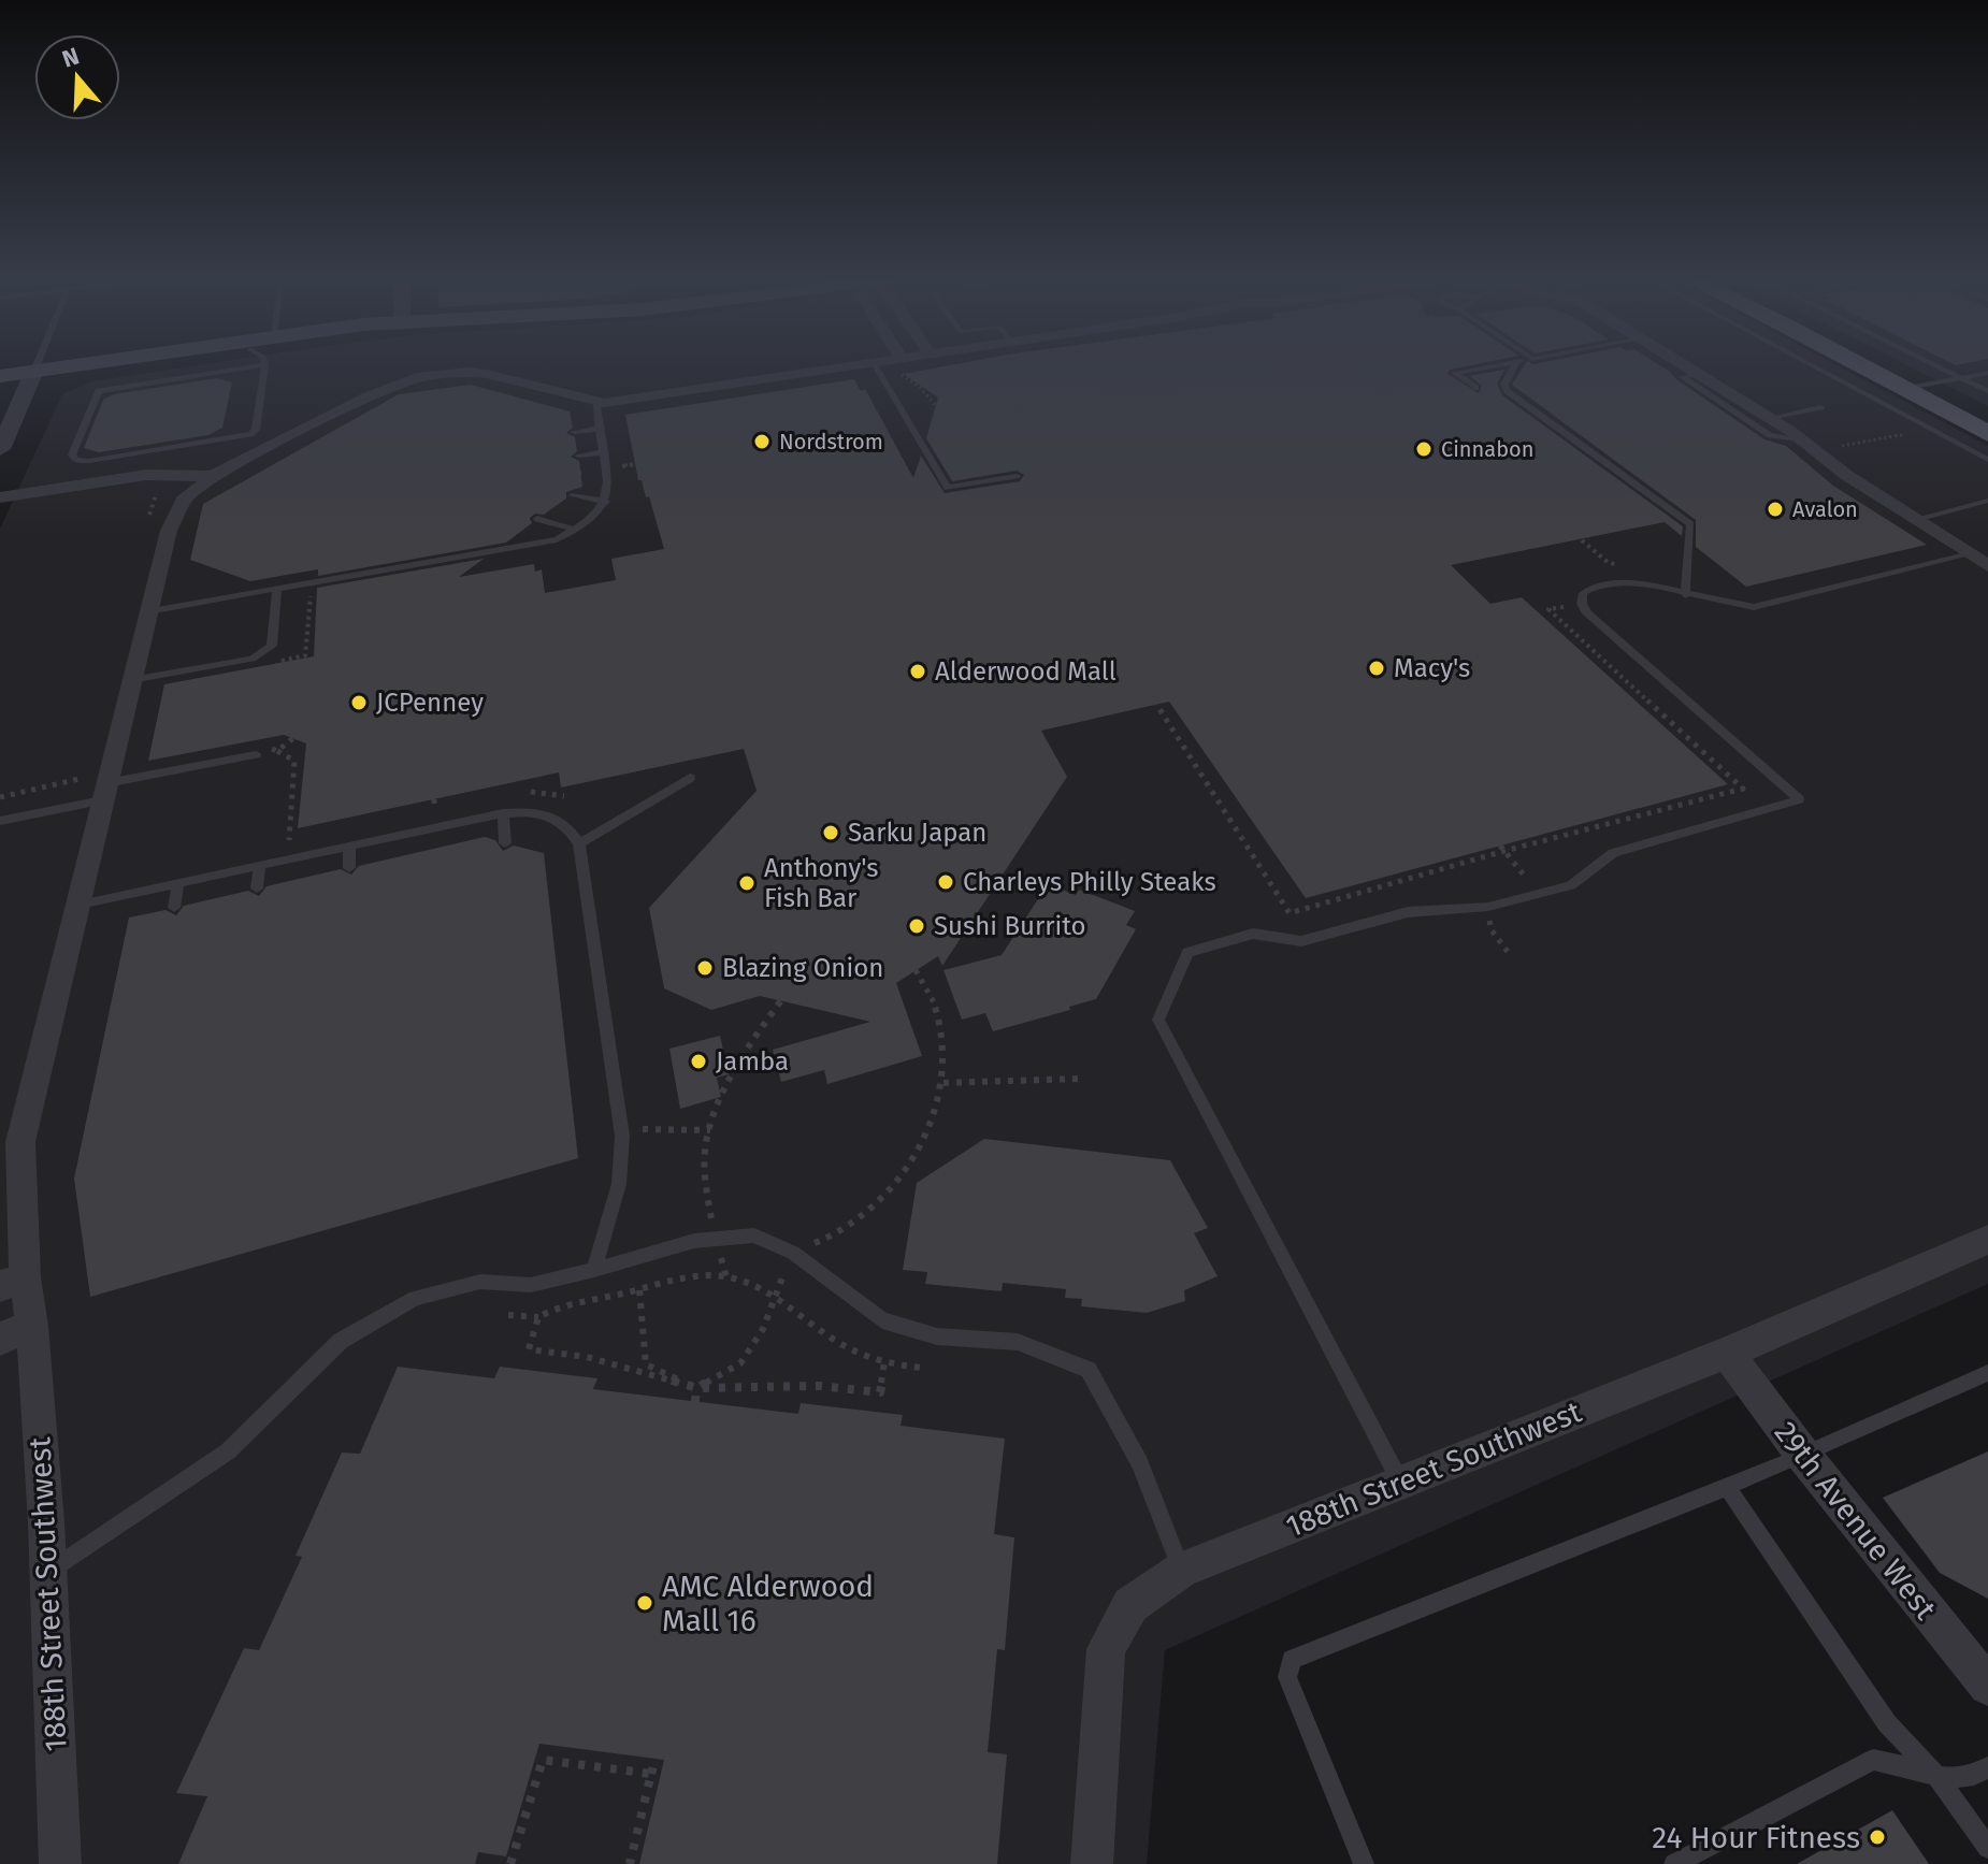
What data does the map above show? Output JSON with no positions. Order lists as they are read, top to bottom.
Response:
{
  "streets": {
    "street": ["188th Street Southwest", "29th Avenue West"]
  },
  "crossings": [
    ["188th Street Southwest", "29th Avenue West"]
  ],
  "places": [
    "Nordstrom",
    "Cinnabon",
    "Avalon",
    "Macy's",
    "Alderwood Mall",
    "JCPenney",
    "Sarku Japan",
    "Charleys Philly Steaks",
    "Anthony's Fish Bar",
    "Sushi Burrito",
    "Blazing Onion",
    "Jamba",
    "AMC Alderwood Mall 16",
    "24 Hour Fitness"
  ],
  "north": "top"
}
